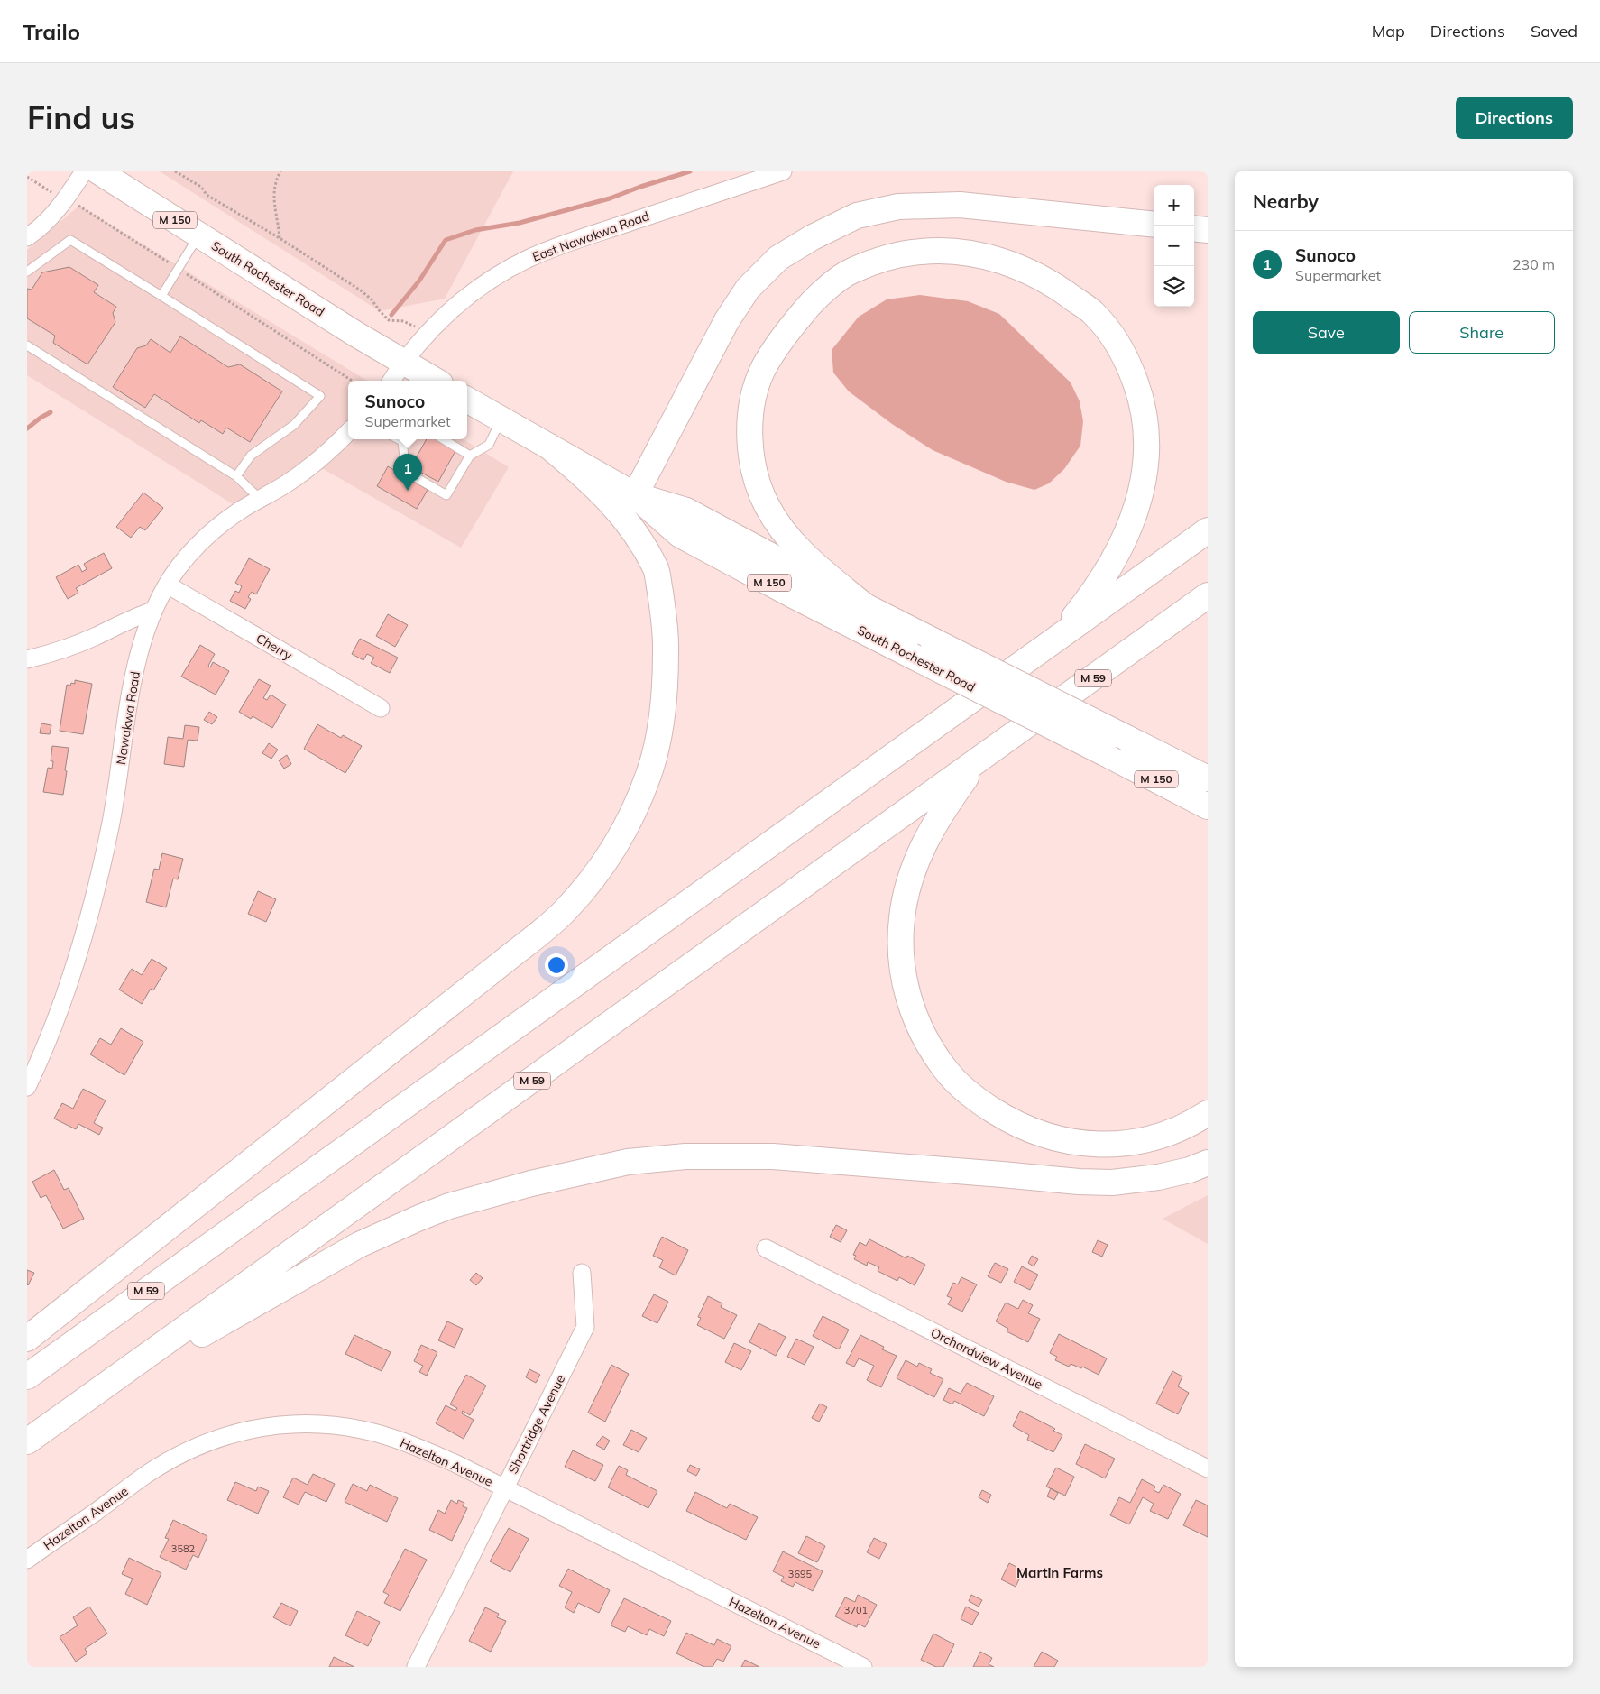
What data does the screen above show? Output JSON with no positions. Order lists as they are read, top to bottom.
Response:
{
  "streets": {
    "main road": ["M 150", "South Rochester Road", "M 59"],
    "street": [
      "East Nawakwa Road",
      "Cherry",
      "Nawakwa Road",
      "Orchardview Avenue",
      "Shortridge Avenue",
      "Hazelton Avenue"
    ]
  },
  "crossings": [
    ["East Nawakwa Road", "South Rochester Road"],
    ["Cherry", "Nawakwa Road"],
    ["Shortridge Avenue", "Hazelton Avenue"]
  ],
  "districts": ["Martin Farms"],
  "house_numbers": ["3582", "3695", "3701"],
  "page": {
    "header": "Trailo",
    "nav": ["Map", "Directions", "Saved"],
    "buttons": [
      "Directions",
      ["Save", "Share"]
    ],
    "title": "Find us",
    "heading": "Nearby",
    "map_buttons": ["+", "−"],
    "list": [
      {
        "mark": "1",
        "name": "Sunoco",
        "note": "Supermarket",
        "value": "230 m"
      }
    ],
    "popup": ["Sunoco", "Supermarket"],
    "pins": "1"
  }
}
